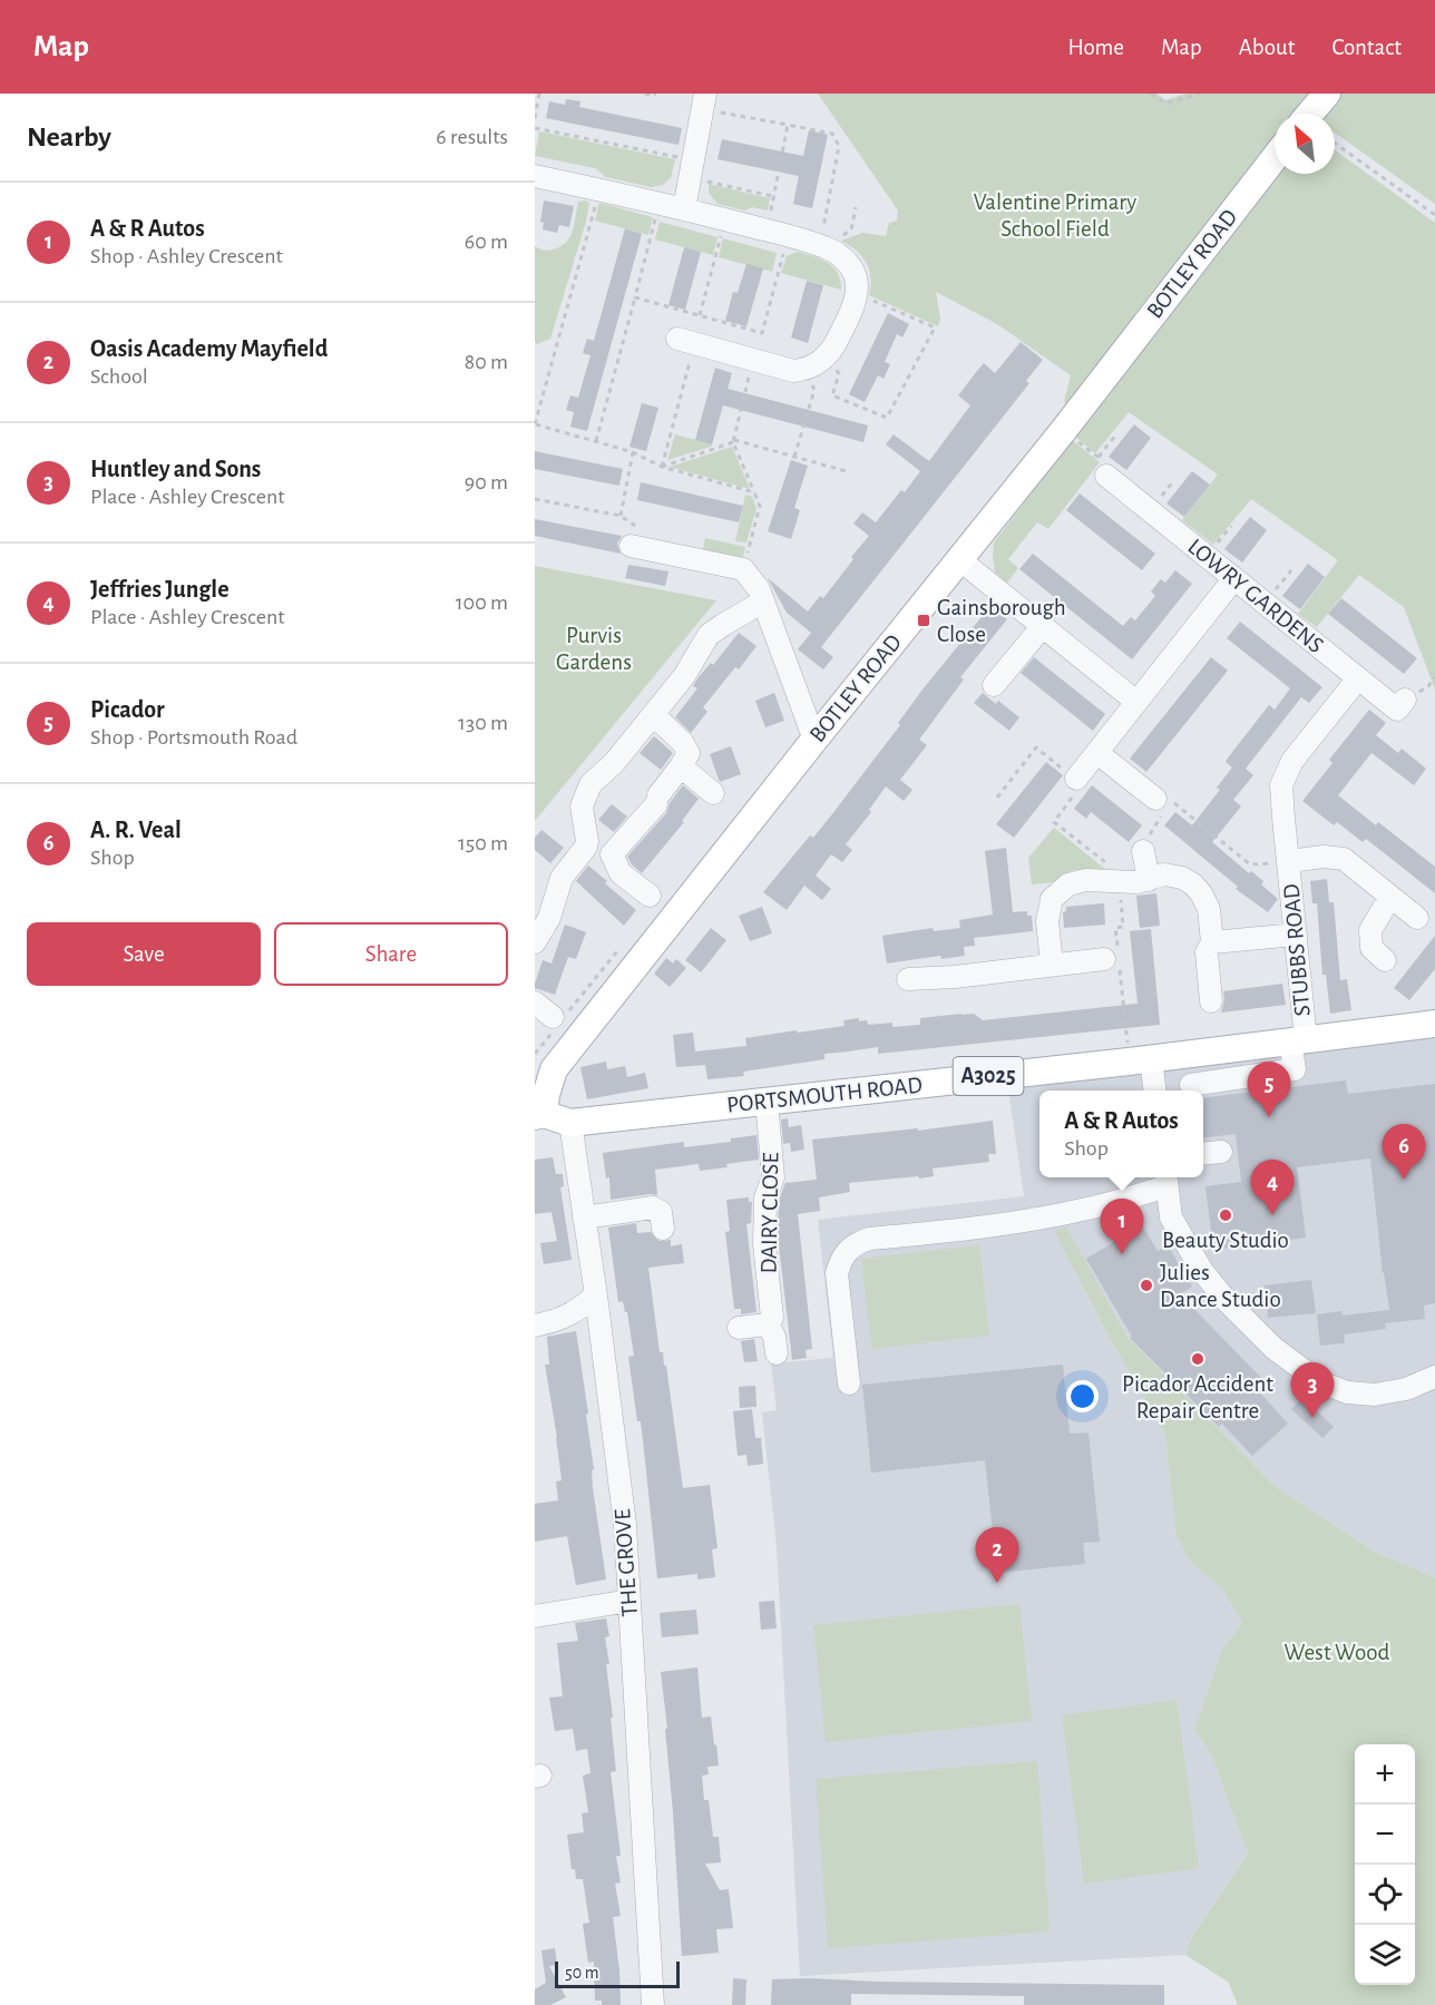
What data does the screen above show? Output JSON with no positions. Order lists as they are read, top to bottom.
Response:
{
  "streets": {
    "main road": ["BOTLEY ROAD", "A3025", "PORTSMOUTH ROAD"],
    "street": [
      "LOWRY GARDENS",
      "STUBBS ROAD",
      "DAIRY CLOSE",
      "THE GROVE"
    ]
  },
  "crossings": [
    ["BOTLEY ROAD", "PORTSMOUTH ROAD"],
    ["LOWRY GARDENS", "STUBBS ROAD"],
    ["STUBBS ROAD", "PORTSMOUTH ROAD"],
    ["PORTSMOUTH ROAD", "DAIRY CLOSE"],
    ["PORTSMOUTH ROAD", "THE GROVE"]
  ],
  "parks": ["Valentine Primary School Field", "Purvis Gardens", "West Wood"],
  "places": {
    "transit": ["Gainsborough Close"],
    "other": ["Beauty Studio", "Julies Dance Studio", "Picador Accident Repair Centre"]
  },
  "scale_bar": "50 m",
  "north": "top left",
  "page": {
    "header": "Map",
    "nav": [
      "Home",
      "Map",
      "About",
      "Contact"
    ],
    "heading": ["Nearby", "6 results"],
    "list": [
      {
        "mark": "1",
        "name": "A & R Autos",
        "note": "Shop · Ashley Crescent",
        "value": "60 m"
      },
      {
        "mark": "2",
        "name": "Oasis Academy Mayfield",
        "note": "School",
        "value": "80 m"
      },
      {
        "mark": "3",
        "name": "Huntley and Sons",
        "note": "Place · Ashley Crescent",
        "value": "90 m"
      },
      {
        "mark": "4",
        "name": "Jeffries Jungle",
        "note": "Place · Ashley Crescent",
        "value": "100 m"
      },
      {
        "mark": "5",
        "name": "Picador",
        "note": "Shop · Portsmouth Road",
        "value": "130 m"
      },
      {
        "mark": "6",
        "name": "A. R. Veal",
        "note": "Shop",
        "value": "150 m"
      }
    ],
    "buttons": ["Save", "Share"],
    "pins": [
      "5",
      "6",
      "4",
      "1",
      "3",
      "2"
    ],
    "popup": ["A & R Autos", "Shop"],
    "map_buttons": ["+", "−"],
    "scale": "50 m"
  }
}
